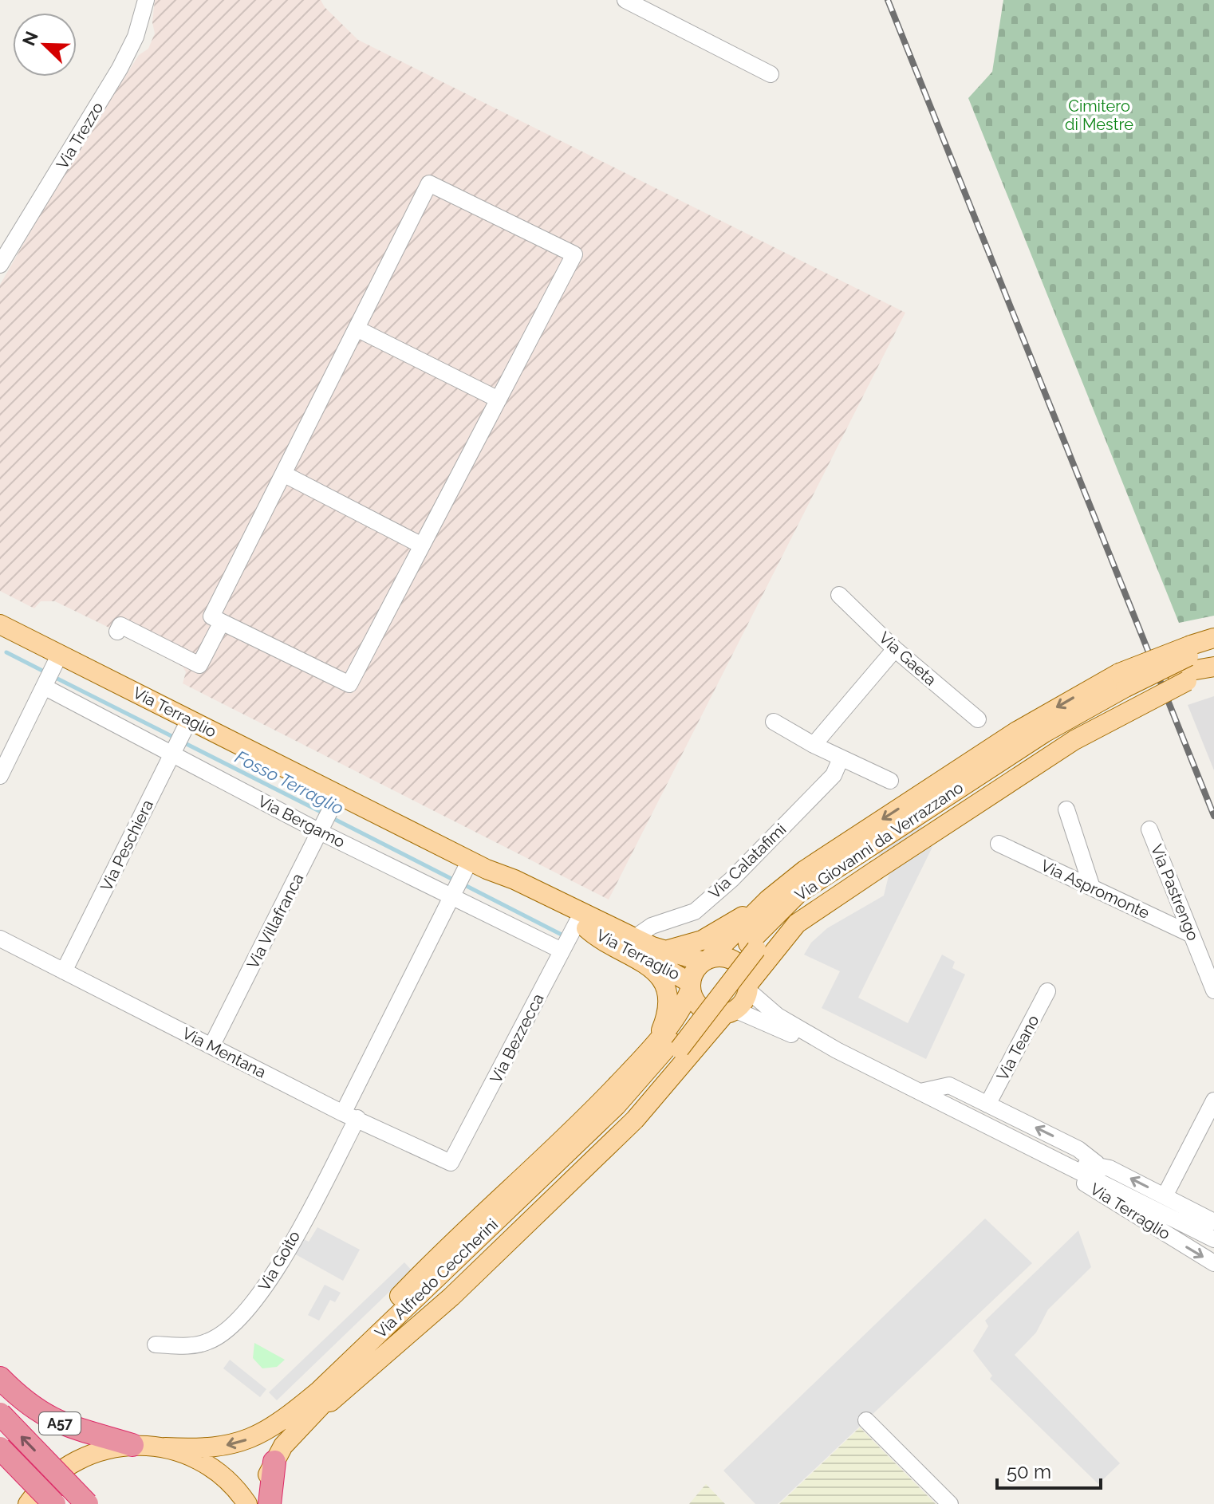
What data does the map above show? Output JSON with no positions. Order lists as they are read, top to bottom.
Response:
{
  "streets": {
    "highway": ["A57"],
    "main road": ["Via Terraglio", "Via Giovanni da Verrazzano", "Via Alfredo Ceccherini"],
    "street": [
      "Via Trezzo",
      "Via Gaeta",
      "Via Bergamo",
      "Via Peschiera",
      "Via Calatafimi",
      "Via Aspromonte",
      "Via Pastrengo",
      "Via Villafranca",
      "Via Bezzecca",
      "Via Teano",
      "Via Mentana",
      "Via Goito"
    ]
  },
  "crossings": [
    ["Via Terraglio", "Via Bergamo"],
    ["Via Terraglio", "Via Peschiera"],
    ["Via Terraglio", "Via Calatafimi"],
    ["Via Terraglio", "Via Villafranca"],
    ["Via Terraglio", "Via Bezzecca"],
    ["Via Terraglio", "Via Teano"],
    ["Via Terraglio", "Via Goito"],
    ["Via Bergamo", "Via Peschiera"],
    ["Via Bergamo", "Via Villafranca"],
    ["Via Bergamo", "Via Bezzecca"],
    ["Via Bergamo", "Via Goito"],
    ["Via Giovanni da Verrazzano", "Via Alfredo Ceccherini"],
    ["Via Peschiera", "Via Mentana"],
    ["Via Aspromonte", "Via Pastrengo"],
    ["Via Villafranca", "Via Mentana"],
    ["Via Bezzecca", "Via Mentana"],
    ["Via Mentana", "Via Goito"]
  ],
  "water": ["Fosso Terraglio"],
  "parks": ["Cimitero di Mestre"],
  "scale_bar": "50 m",
  "north": "top left"
}
